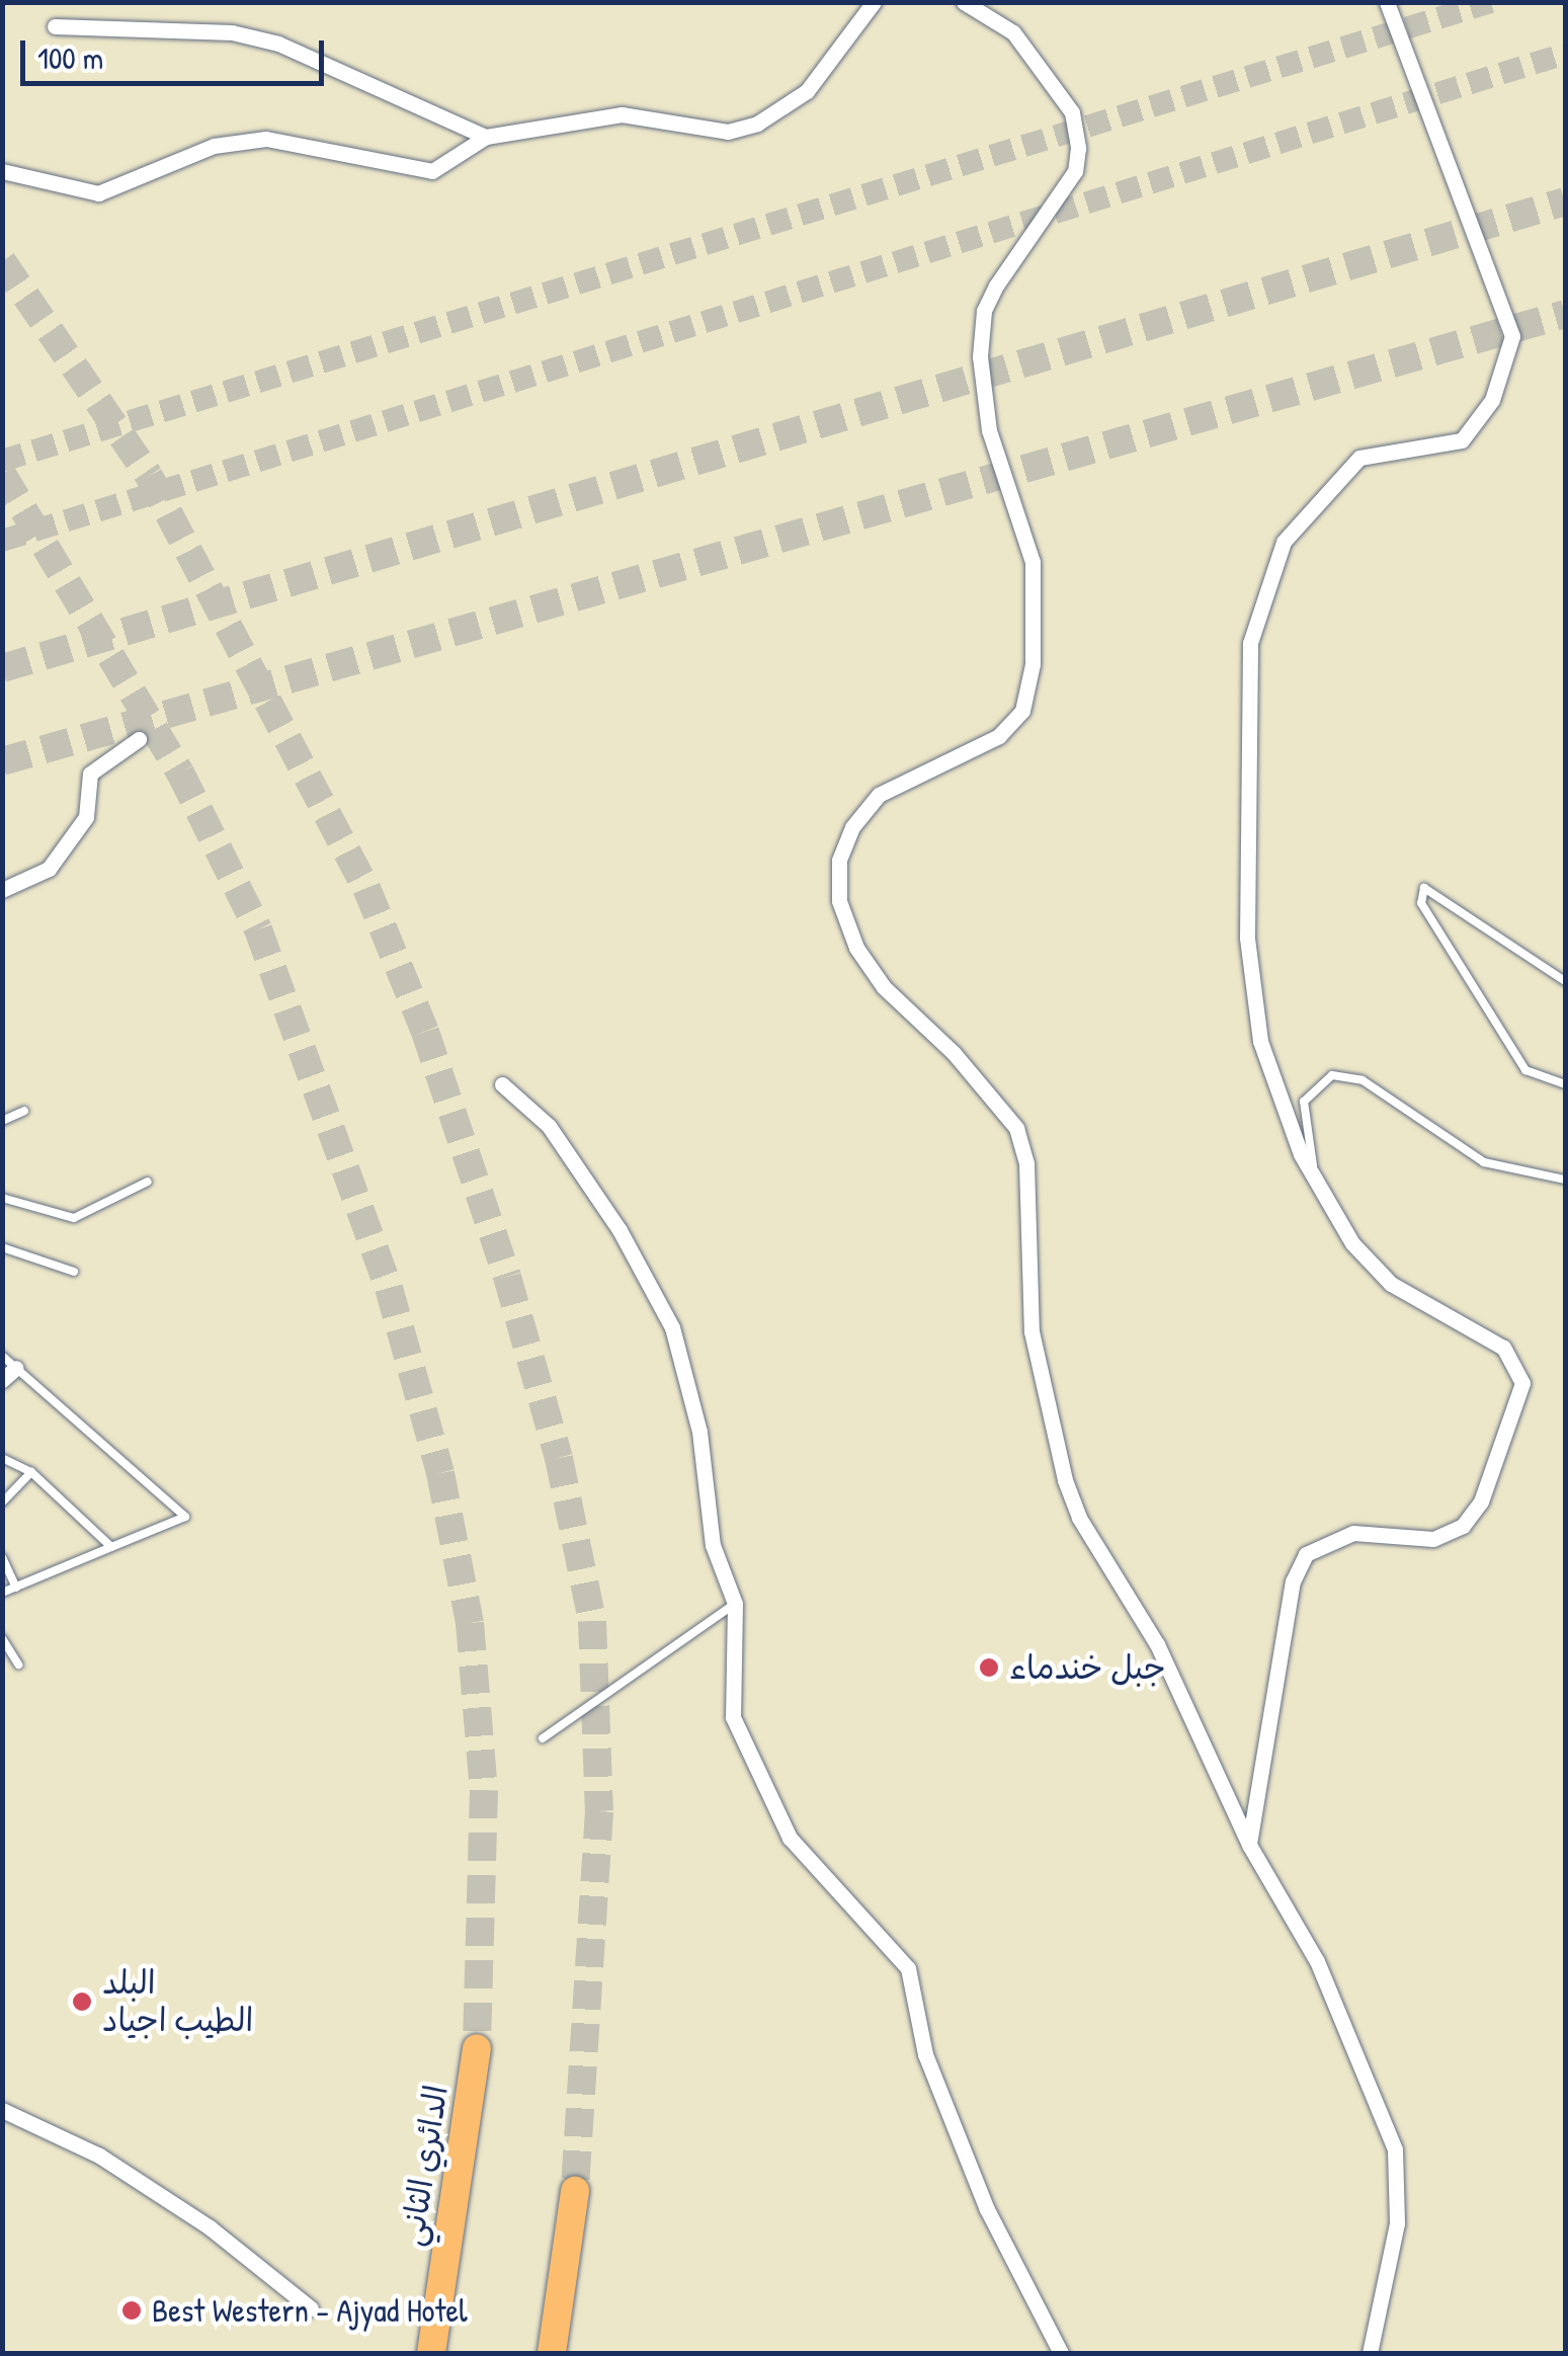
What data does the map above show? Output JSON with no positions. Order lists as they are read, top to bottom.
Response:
{
  "streets": {
    "highway": ["الدائري الثاني"]
  },
  "places": ["جبل خندماء", "البلد الطيب اجياد", "Best Western - Ajyad Hotel"],
  "scale_bar": "100 m"
}
